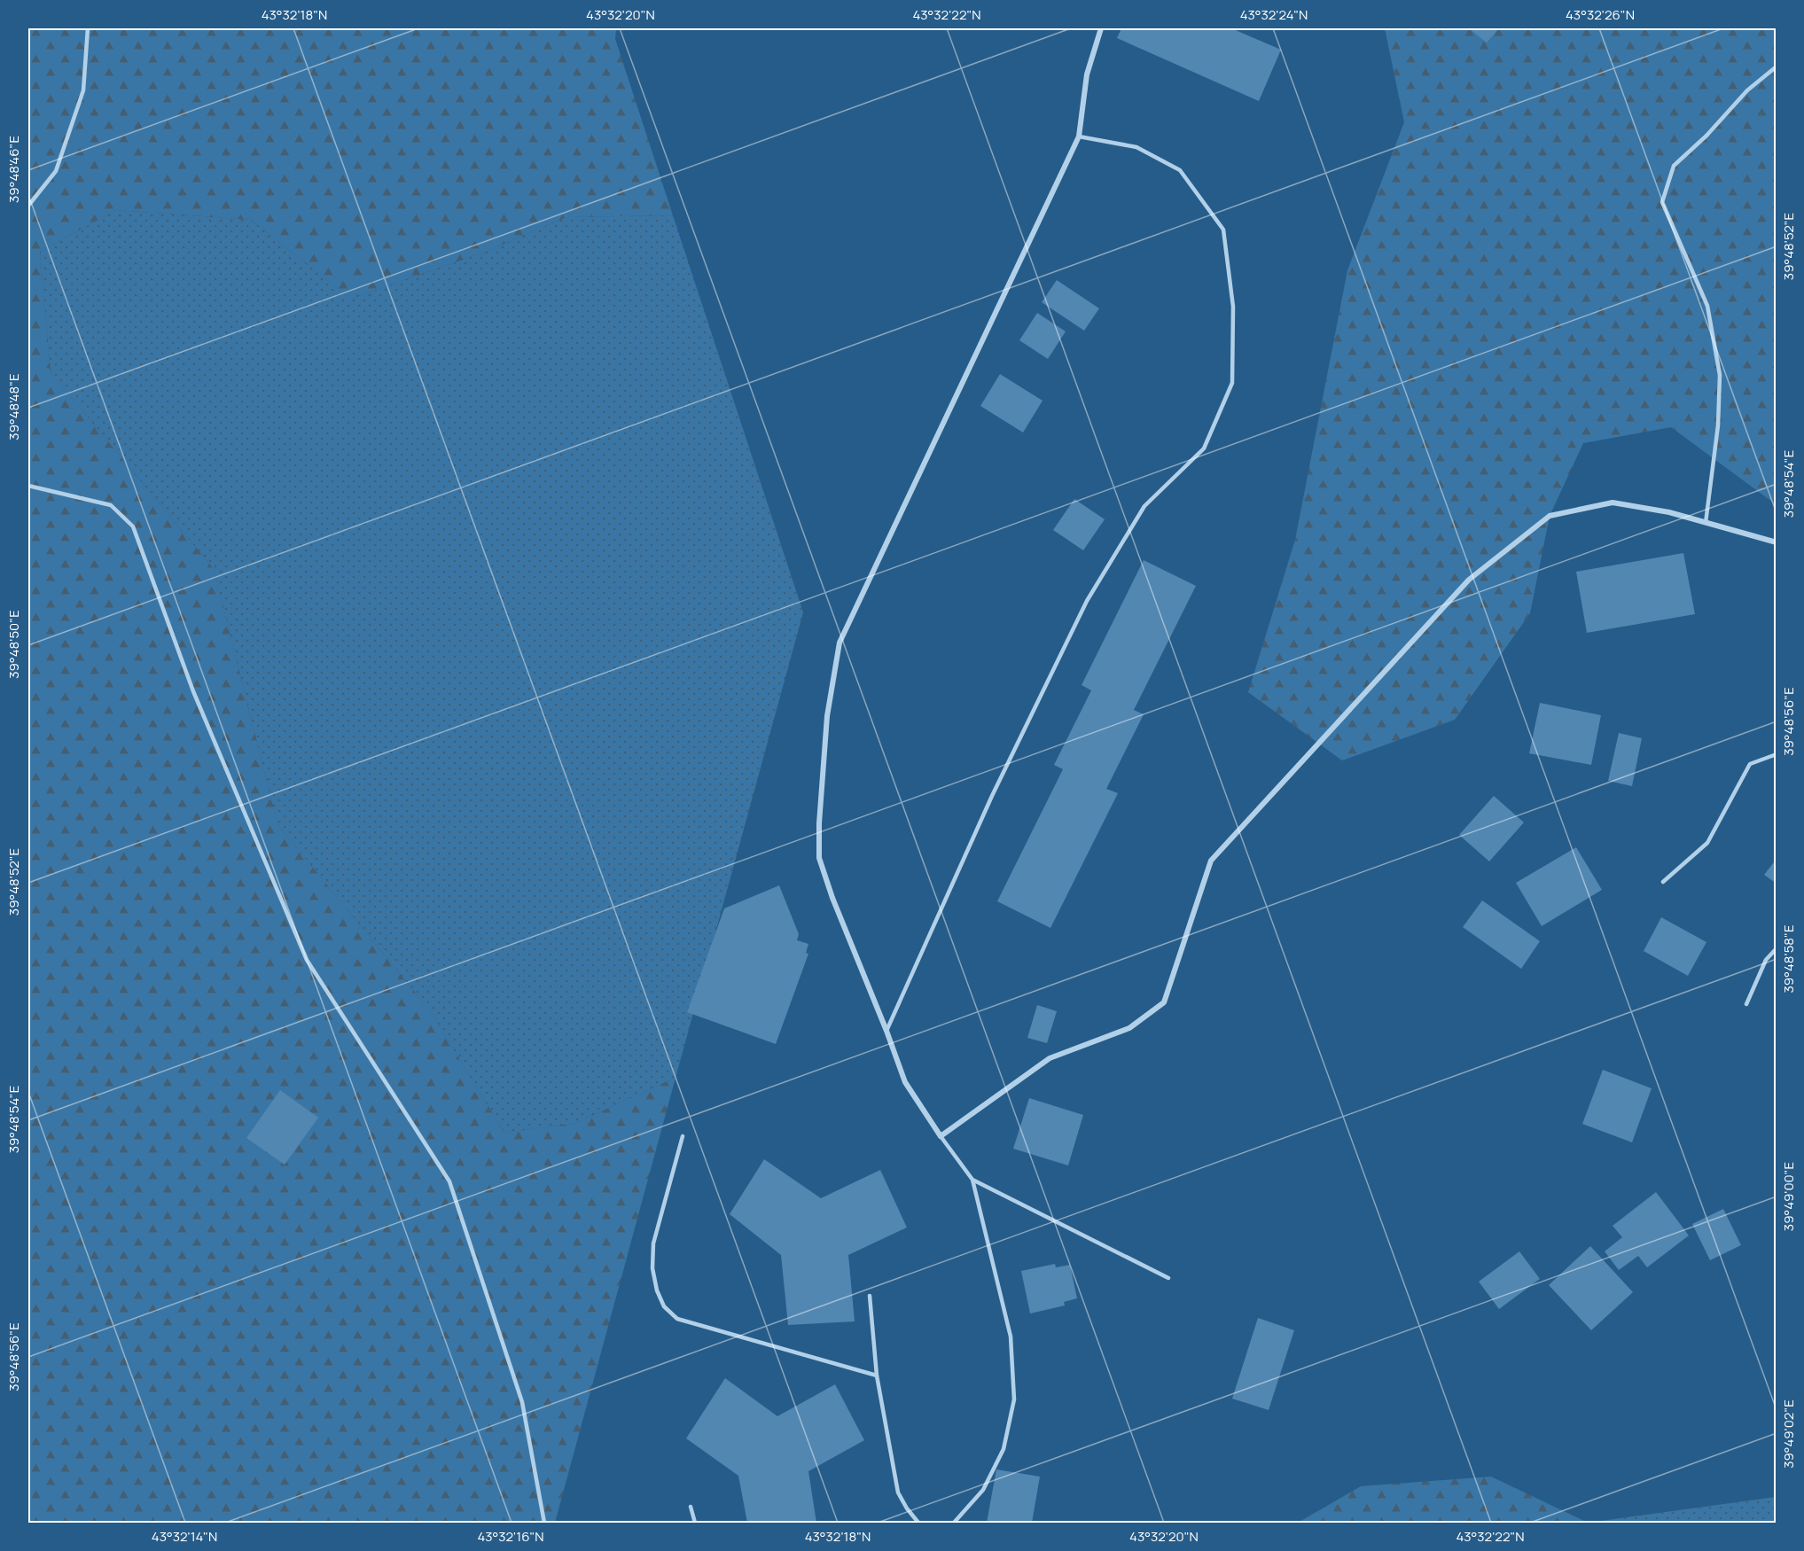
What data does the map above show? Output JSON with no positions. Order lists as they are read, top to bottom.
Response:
{
  "coordinates": [
    "43°32'18\"N",
    "43°32'20\"N",
    "43°32'22\"N",
    "43°32'24\"N",
    "43°32'26\"N",
    "39°48'46\"E",
    "39°48'52\"E",
    "39°48'48\"E",
    "39°48'54\"E",
    "39°48'50\"E",
    "39°48'56\"E",
    "39°48'58\"E",
    "39°49'00\"E",
    "39°49'02\"E",
    "43°32'14\"N",
    "43°32'16\"N"
  ]
}
